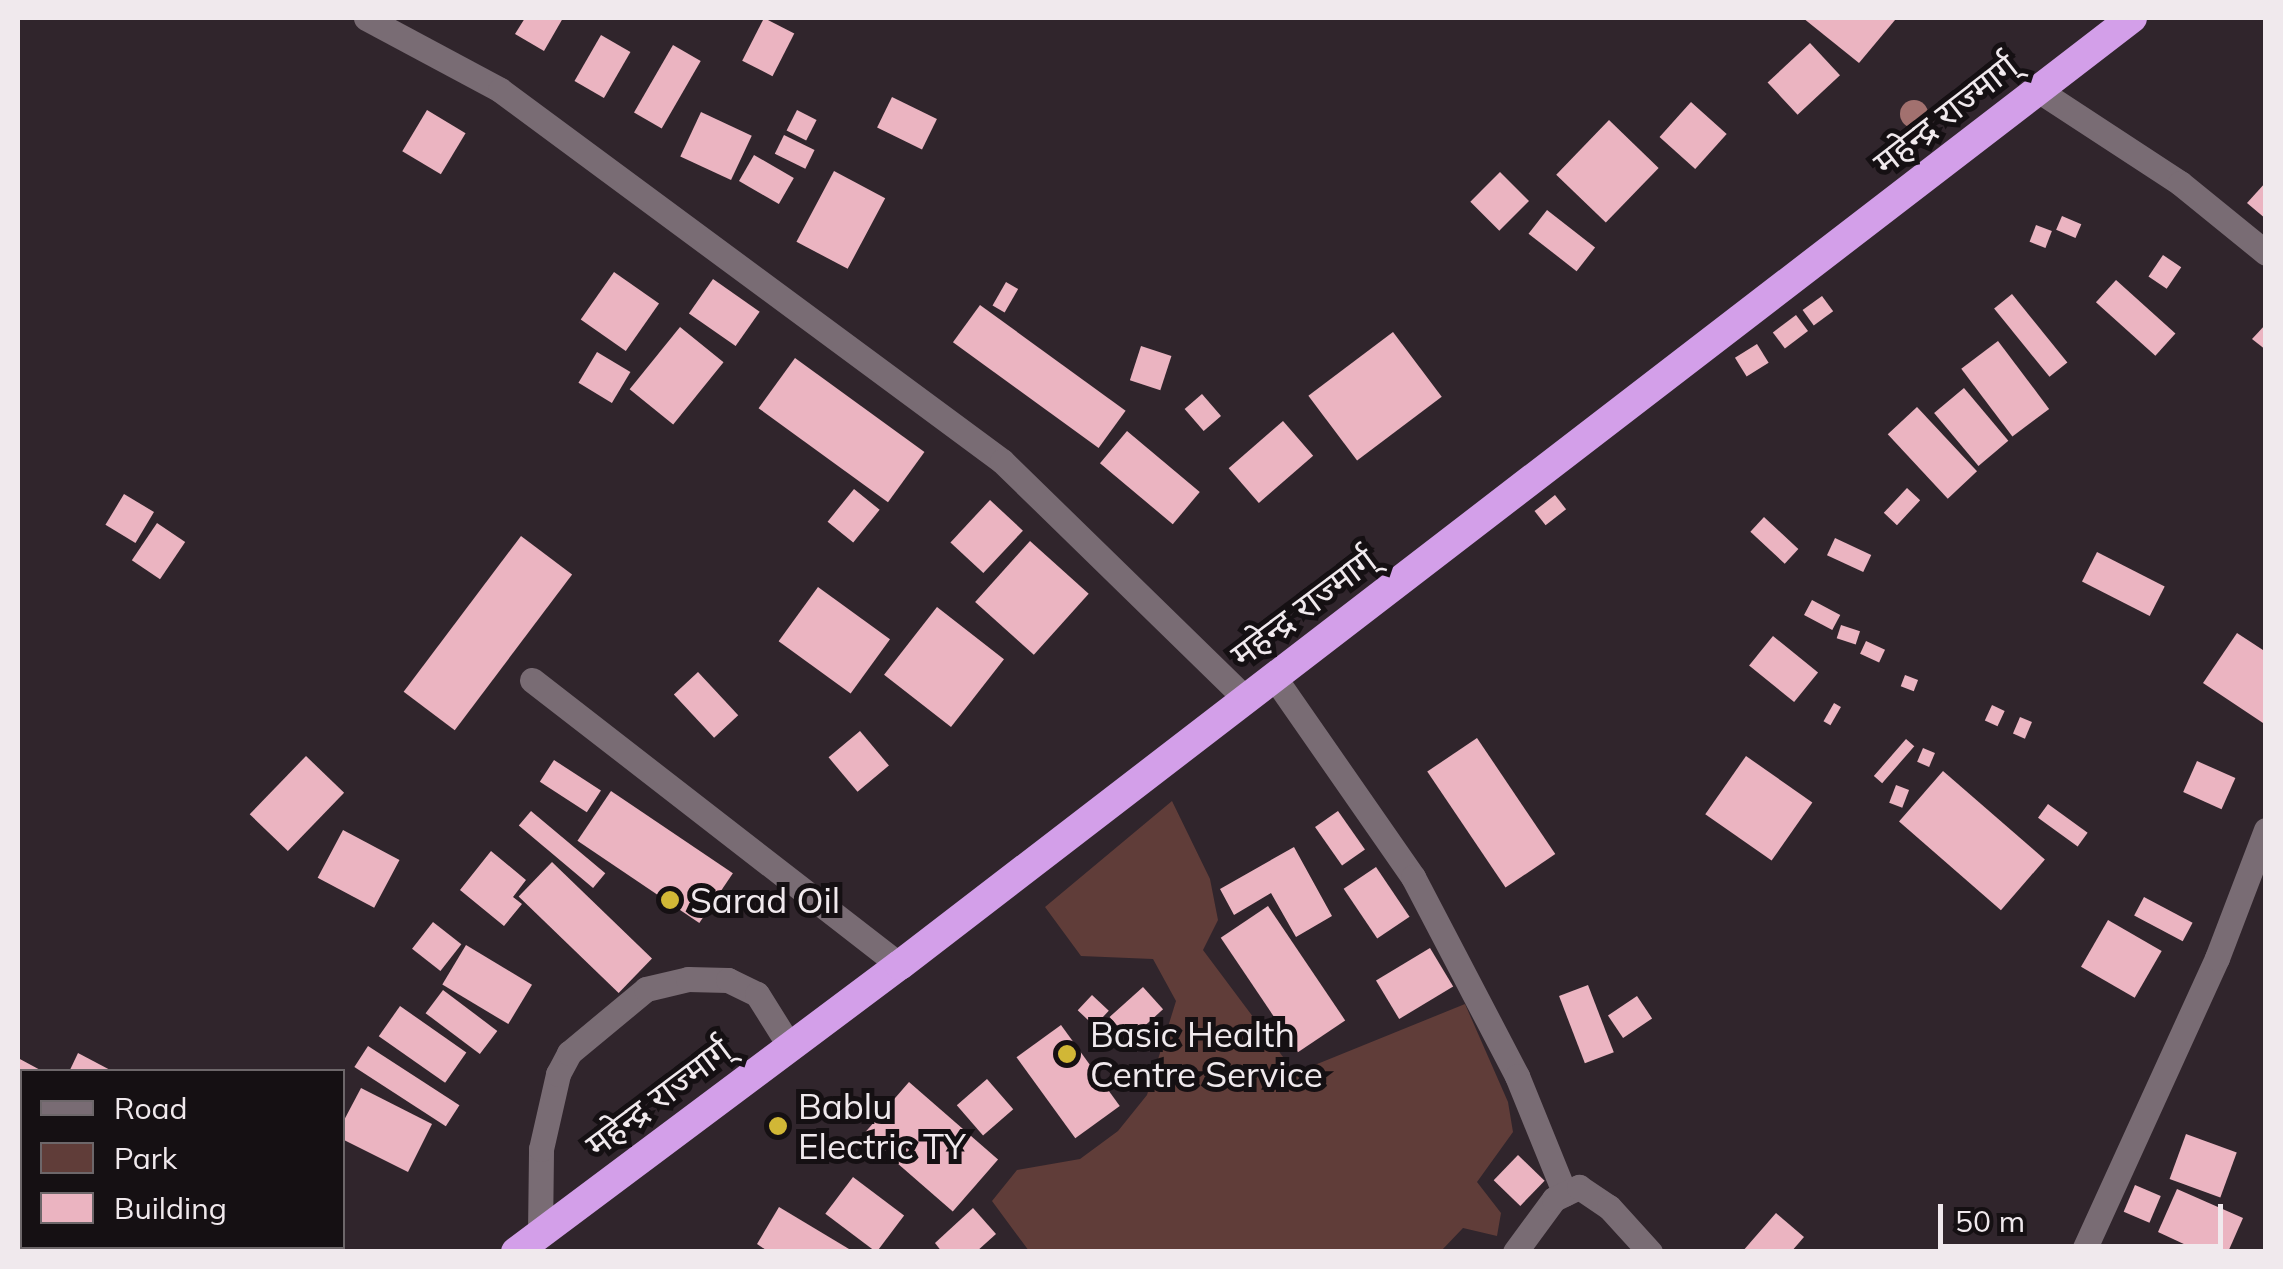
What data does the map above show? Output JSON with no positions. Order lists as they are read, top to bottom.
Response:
{
  "streets": {
    "highway": ["महेन्द्र राज्मार्ग्"]
  },
  "places": ["Sarad Oil", "Basic Health Centre Service", "Bablu Electric TY"],
  "legend": ["Road", "Park", "Building"],
  "scale_bar": "50 m"
}
